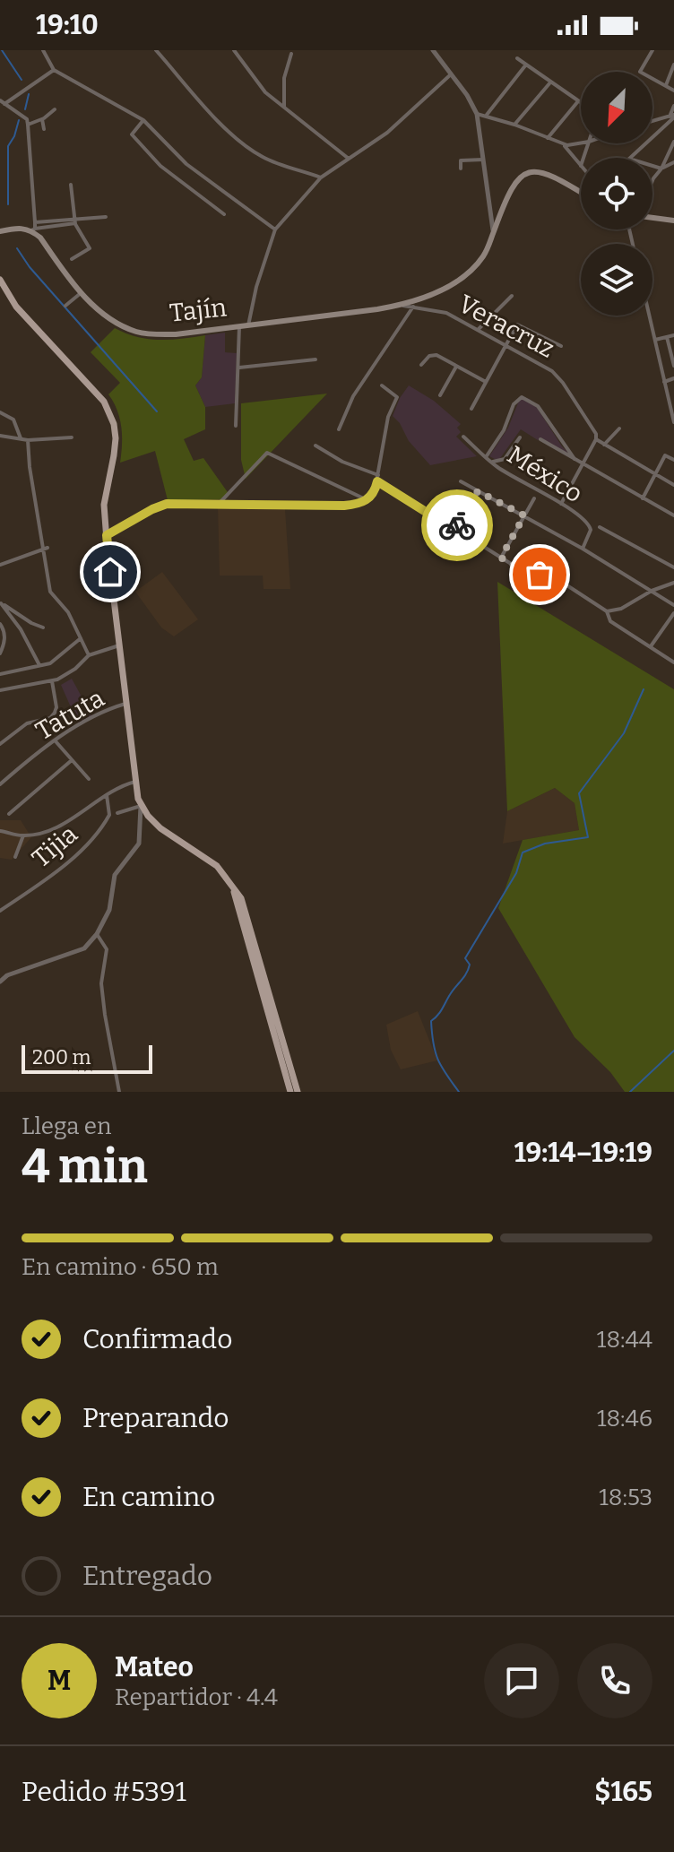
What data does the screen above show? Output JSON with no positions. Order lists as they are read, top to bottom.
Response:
{
  "streets": {
    "main road": ["Tajín"],
    "street": [
      "Veracruz",
      "México",
      "Tatuta",
      "Tijia"
    ]
  },
  "crossings": [
    ["Tajín", "Veracruz"]
  ],
  "scale_bar": "200 m",
  "north": "bottom left",
  "page": {
    "status": "19:10",
    "scale": "200 m",
    "heading": ["4 min", "Llega en", "19:14–19:19"],
    "panel": [
      "Mateo",
      "Repartidor · 4.4",
      "Pedido #5391",
      "$165"
    ],
    "bar": "En camino · 650 m",
    "list": [
      ["Confirmado", "18:44"],
      ["Preparando", "18:46"],
      ["En camino", "18:53"],
      "Entregado"
    ],
    "round": "M"
  }
}
